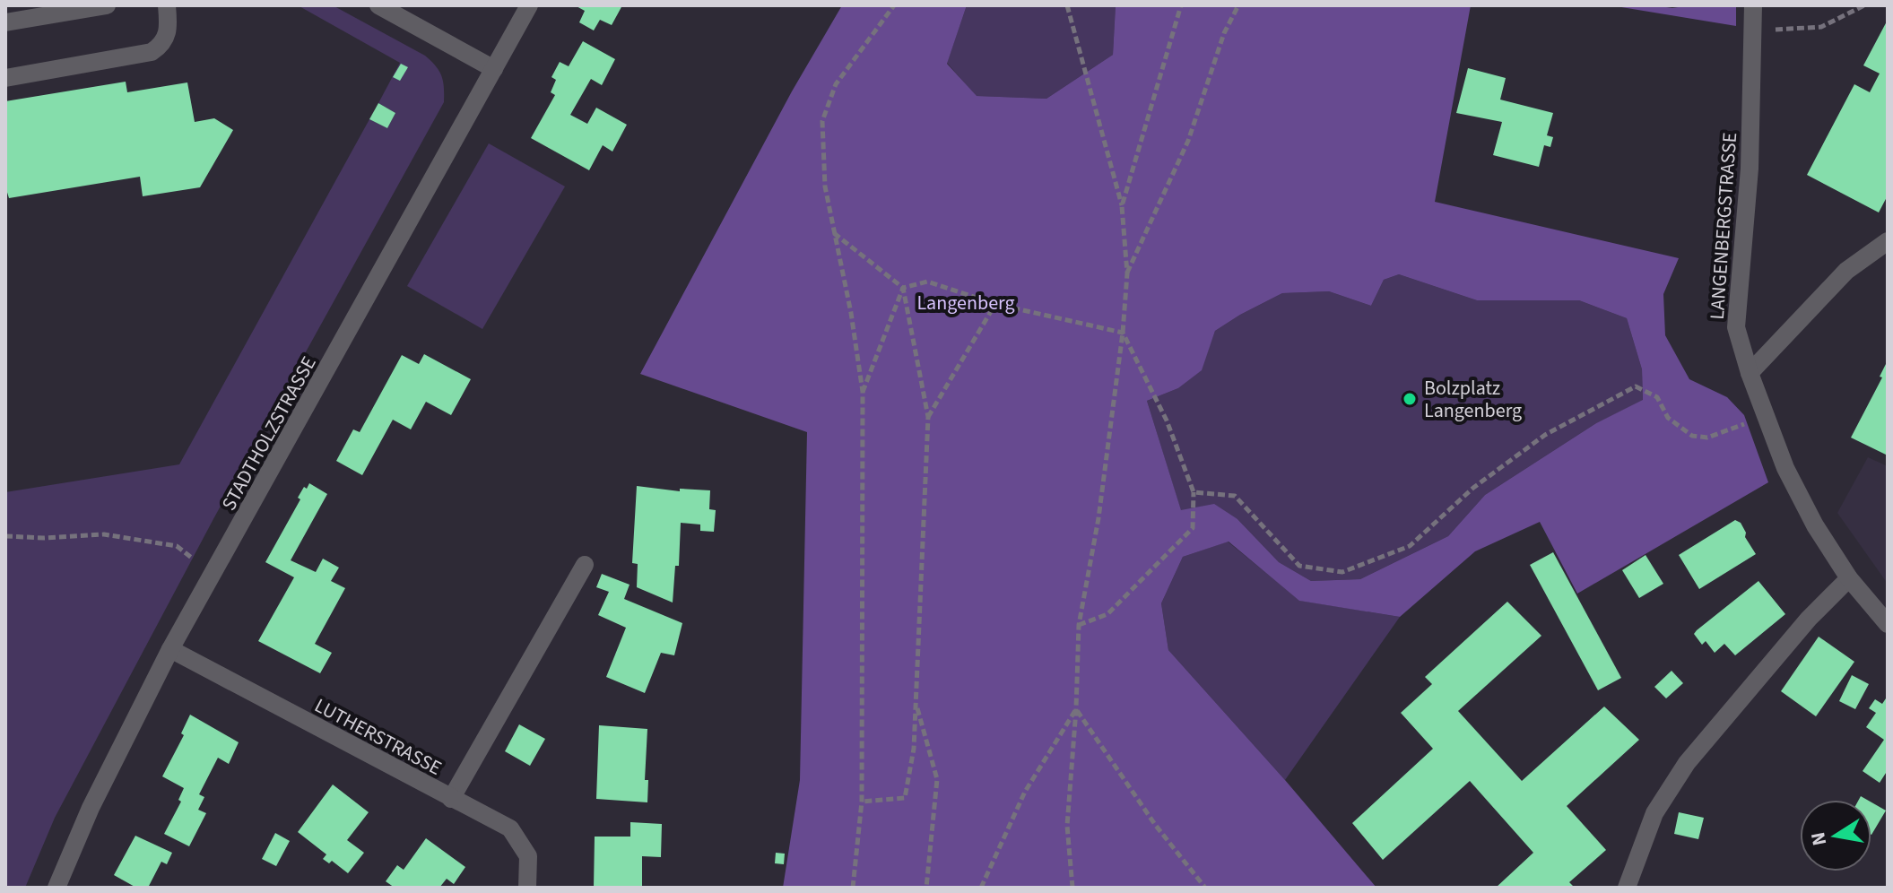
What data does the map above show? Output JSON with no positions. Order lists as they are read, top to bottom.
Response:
{
  "streets": {
    "street": ["LANGENBERGSTRASSE", "STADTHOLZSTRASSE", "LUTHERSTRASSE"]
  },
  "crossings": [
    ["STADTHOLZSTRASSE", "LUTHERSTRASSE"]
  ],
  "parks": ["Langenberg"],
  "places": ["Bolzplatz Langenberg"],
  "north": "left"
}
